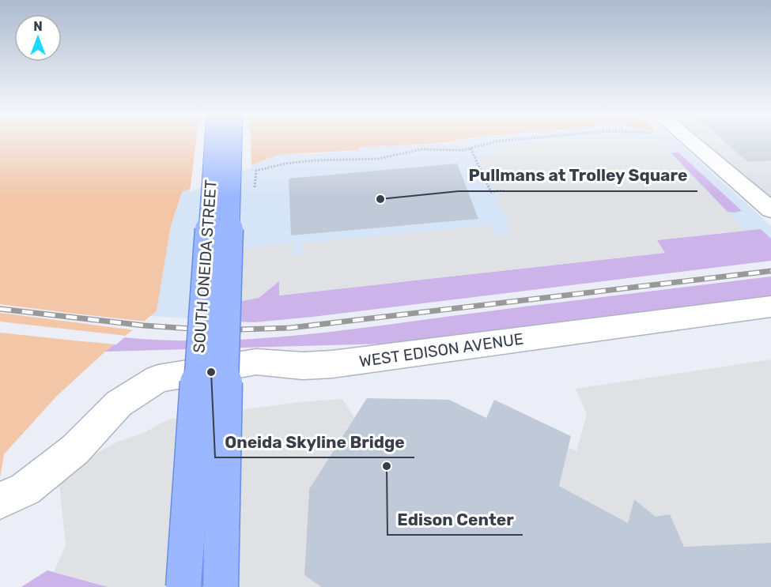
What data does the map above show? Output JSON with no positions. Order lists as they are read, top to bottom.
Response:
{
  "streets": {
    "main road": ["SOUTH ONEIDA STREET"],
    "street": ["WEST EDISON AVENUE"]
  },
  "places": ["Pullmans at Trolley Square", "Oneida Skyline Bridge", "Edison Center"],
  "north": "top"
}
